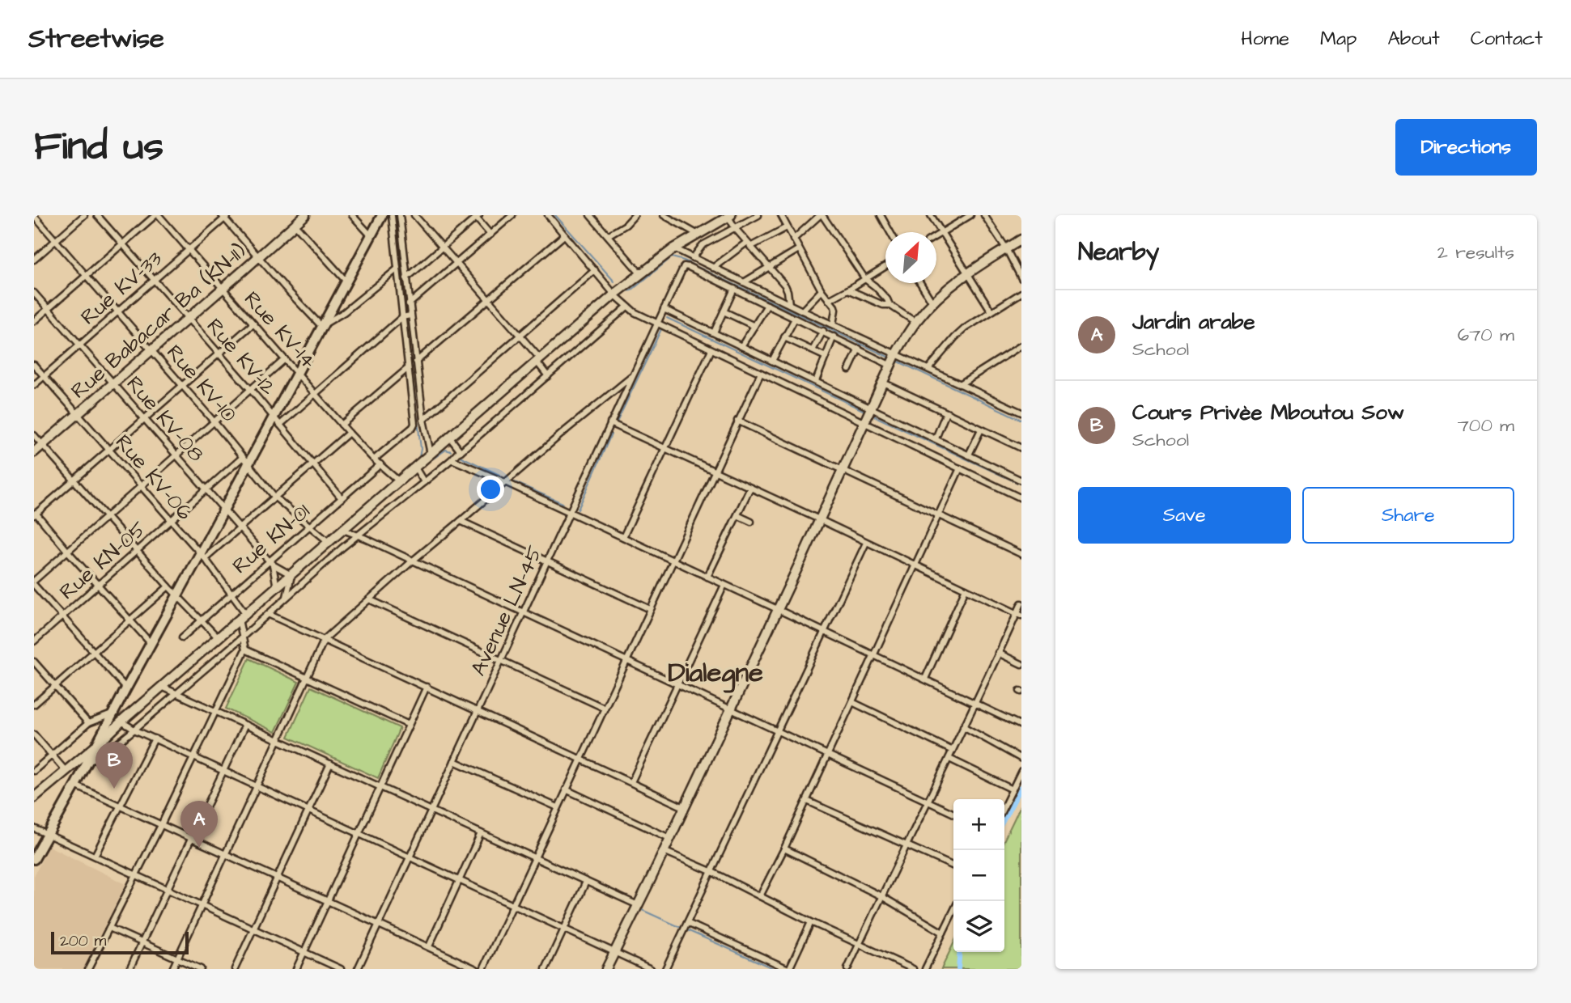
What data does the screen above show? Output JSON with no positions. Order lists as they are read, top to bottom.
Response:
{
  "streets": {
    "street": [
      "Rue KV-33",
      "Rue Babacar Ba (KN-11)",
      "Rue KV-14",
      "Rue KV-12",
      "Rue KV-10",
      "Rue KV-08",
      "Rue KV-06",
      "Rue KN-01",
      "Rue KN-05",
      "Avenue LN-45"
    ]
  },
  "crossings": [
    ["Rue KV-33", "Rue KV-14"],
    ["Rue KV-33", "Rue KV-12"],
    ["Rue KV-33", "Rue KV-10"],
    ["Rue KV-33", "Rue KV-08"],
    ["Rue KV-33", "Rue KV-06"],
    ["Rue Babacar Ba (KN-11)", "Rue KV-14"],
    ["Rue Babacar Ba (KN-11)", "Rue KV-12"],
    ["Rue Babacar Ba (KN-11)", "Rue KV-10"],
    ["Rue Babacar Ba (KN-11)", "Rue KV-08"],
    ["Rue Babacar Ba (KN-11)", "Rue KV-06"],
    ["Rue KV-14", "Rue KN-01"],
    ["Rue KV-12", "Rue KN-01"],
    ["Rue KV-10", "Rue KN-01"],
    ["Rue KV-10", "Rue KN-05"],
    ["Rue KV-08", "Rue KN-01"],
    ["Rue KV-08", "Rue KN-05"],
    ["Rue KV-06", "Rue KN-01"],
    ["Rue KV-06", "Rue KN-05"]
  ],
  "districts": ["Dialegne"],
  "scale_bar": "200 m",
  "north": "top right",
  "page": {
    "header": "Streetwise",
    "nav": [
      "Home",
      "Map",
      "About",
      "Contact"
    ],
    "buttons": [
      "Directions",
      ["Save", "Share"]
    ],
    "title": "Find us",
    "heading": ["Nearby", "2 results"],
    "list": [
      {
        "mark": "A",
        "name": "Jardin arabe",
        "note": "School",
        "value": "670 m"
      },
      {
        "mark": "B",
        "name": "Cours Privèe Mboutou Sow",
        "note": "School",
        "value": "700 m"
      }
    ],
    "pins": ["B", "A"],
    "map_buttons": ["+", "−"],
    "scale": "200 m"
  }
}
